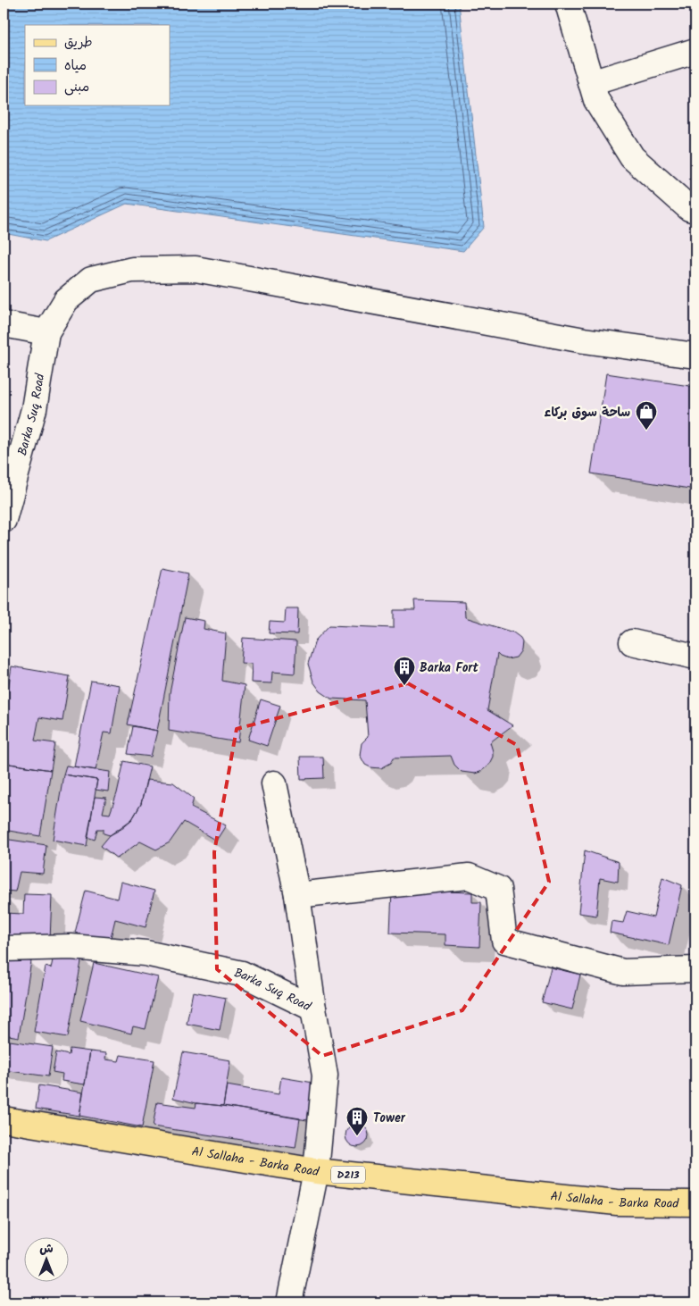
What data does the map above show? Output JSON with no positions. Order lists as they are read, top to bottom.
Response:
{
  "streets": {
    "main road": ["Al Sallaha - Barka Road", "D213"],
    "street": ["Barka Suq Road"]
  },
  "places": {
    "shop": ["ساحة سوق بركاء"],
    "building": ["Barka Fort", "Tower"]
  },
  "legend": ["طريق", "مياه", "مبنى"],
  "north": "top"
}
